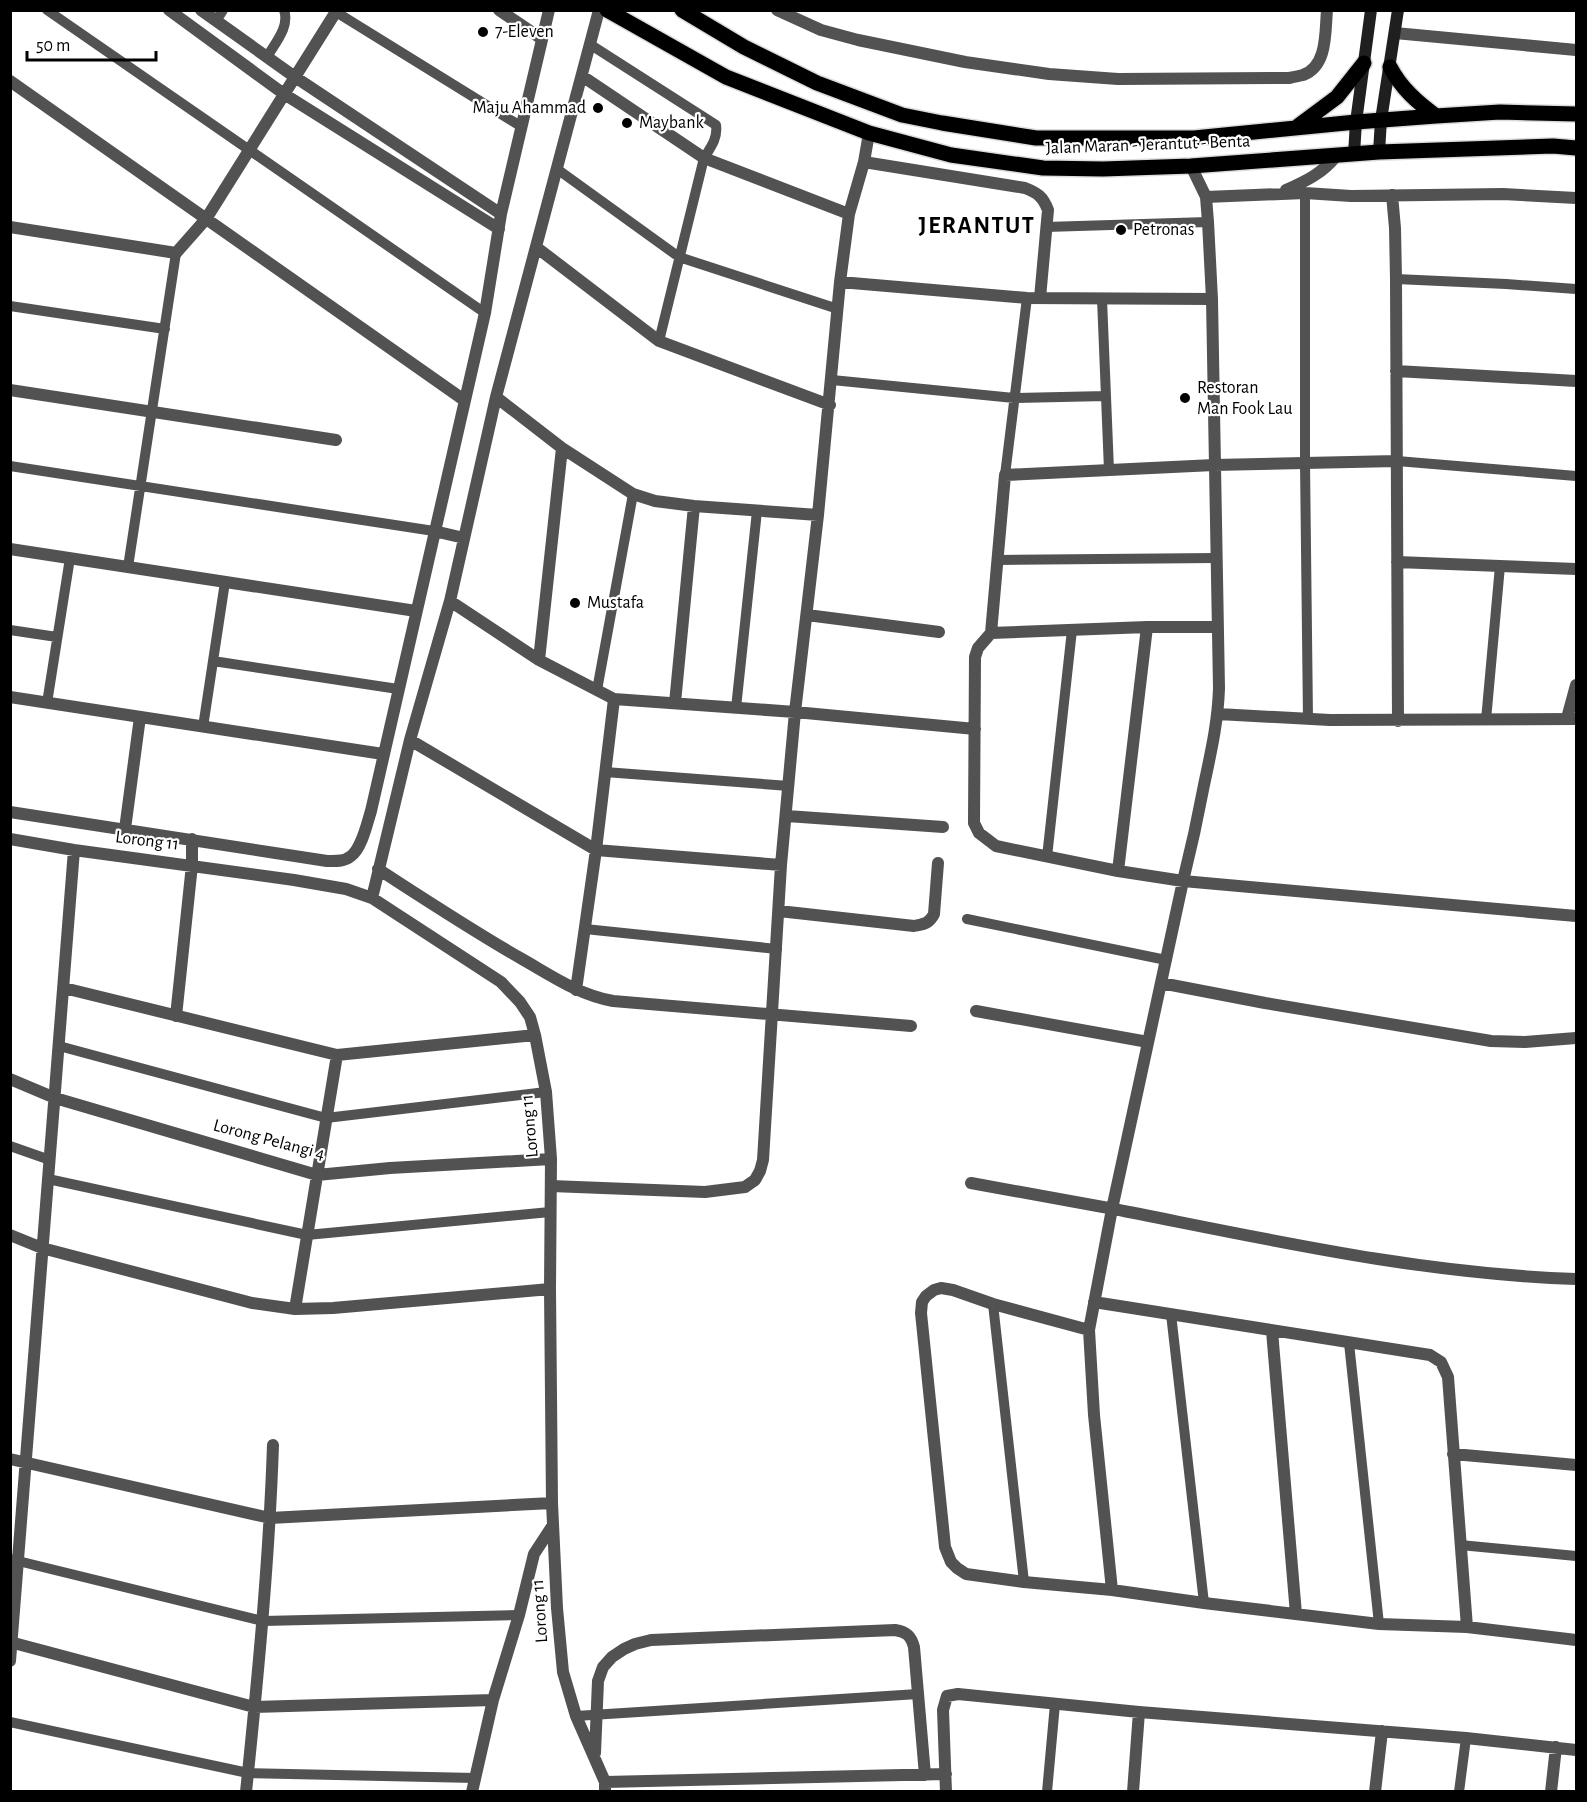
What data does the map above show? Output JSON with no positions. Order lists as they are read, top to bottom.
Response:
{
  "streets": {
    "main road": ["Jalan Maran - Jerantut - Benta"],
    "street": ["Lorong 11", "Lorong Pelangi 4"]
  },
  "crossings": [
    ["Lorong 11", "Lorong Pelangi 4"]
  ],
  "districts": ["JERANTUT"],
  "places": [
    "7-Eleven",
    "Maju Ahammad",
    "Maybank",
    "Petronas",
    "Restoran Man Fook Lau",
    "Mustafa"
  ],
  "scale_bar": "50 m"
}
